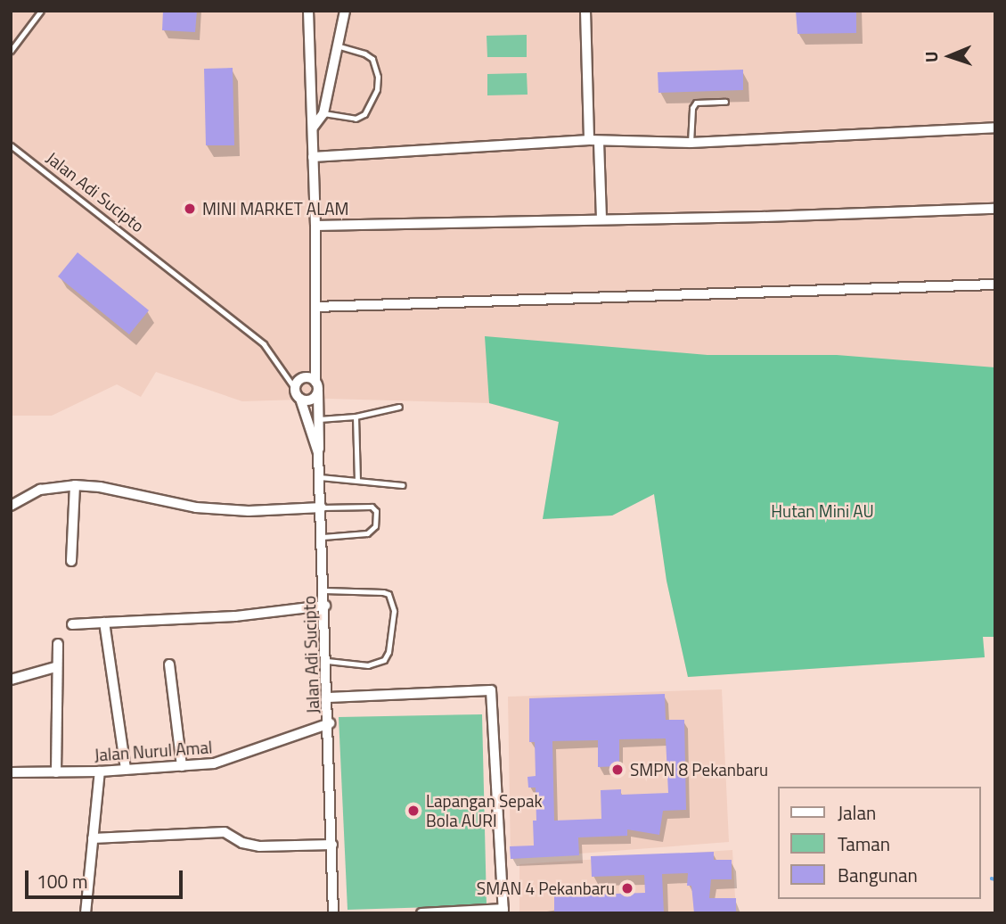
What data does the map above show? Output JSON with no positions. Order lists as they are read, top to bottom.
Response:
{
  "streets": {
    "street": ["Jalan Adi Sucipto", "Jalan Nurul Amal"]
  },
  "crossings": [
    ["Jalan Adi Sucipto", "Jalan Nurul Amal"]
  ],
  "parks": ["Hutan Mini AU"],
  "places": [
    "MINI MARKET ALAM",
    "SMPN 8 Pekanbaru",
    "Lapangan Sepak Bola AURI",
    "SMAN 4 Pekanbaru"
  ],
  "legend": ["Jalan", "Taman", "Bangunan"],
  "scale_bar": "100 m",
  "north": "left"
}
